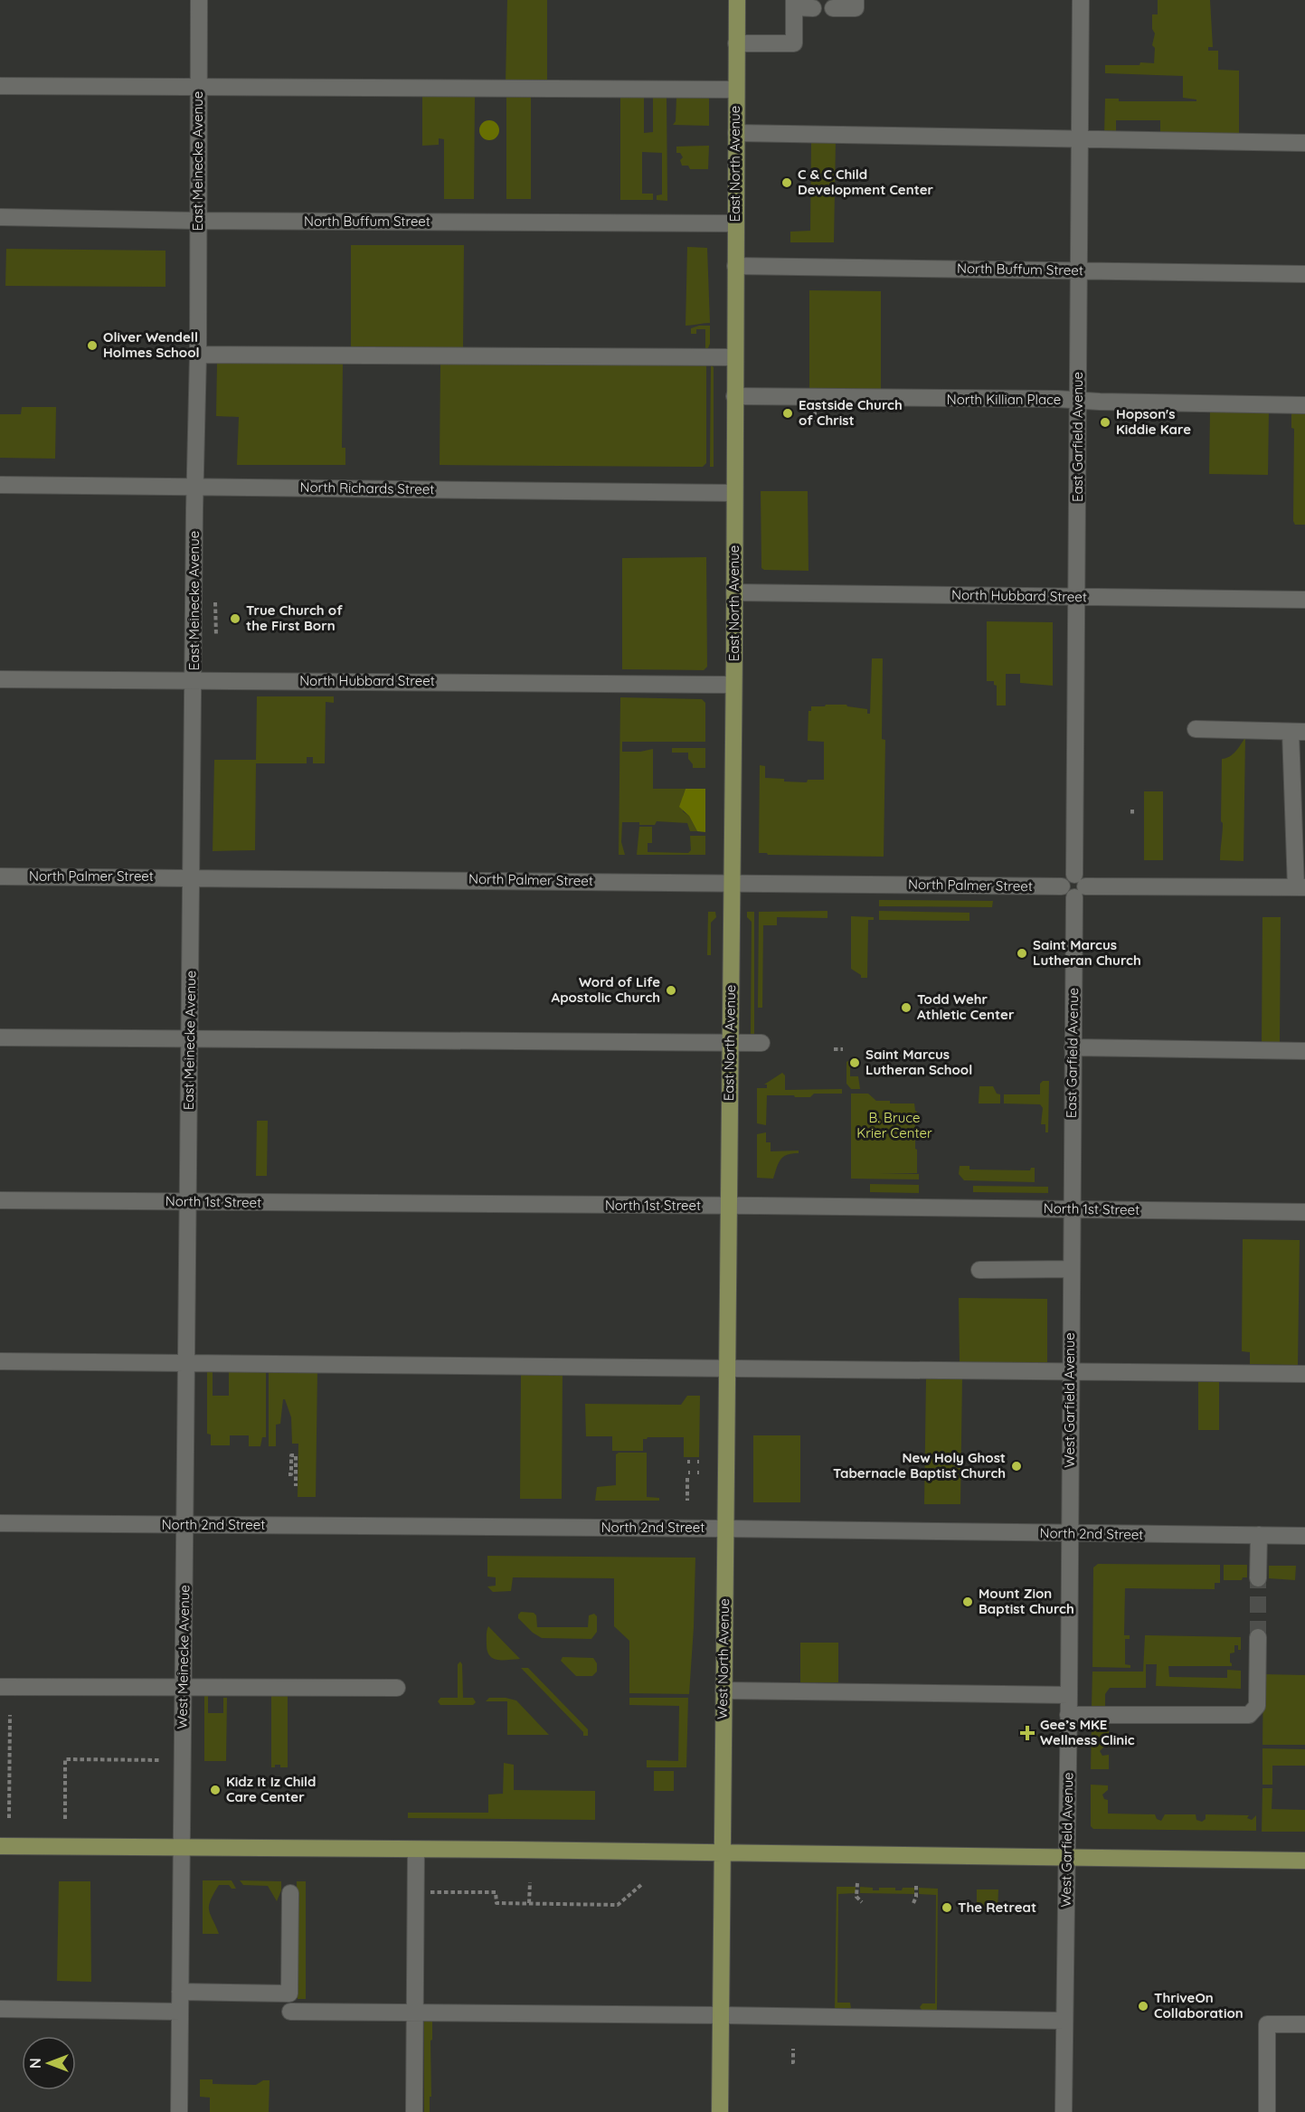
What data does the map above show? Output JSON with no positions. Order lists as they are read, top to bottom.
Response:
{
  "streets": {
    "main road": ["East North Avenue", "West North Avenue"],
    "street": [
      "East Meinecke Avenue",
      "North Buffum Street",
      "North Killian Place",
      "East Garfield Avenue",
      "North Richards Street",
      "North Hubbard Street",
      "North Palmer Street",
      "North 1st Street",
      "West Garfield Avenue",
      "North 2nd Street",
      "West Meinecke Avenue"
    ]
  },
  "crossings": [
    ["East Meinecke Avenue", "North Buffum Street"],
    ["East Meinecke Avenue", "North Richards Street"],
    ["East Meinecke Avenue", "North Hubbard Street"],
    ["East Meinecke Avenue", "North Palmer Street"],
    ["East Meinecke Avenue", "North 1st Street"],
    ["East Meinecke Avenue", "West Meinecke Avenue"],
    ["East North Avenue", "North Buffum Street"],
    ["East North Avenue", "North Killian Place"],
    ["East North Avenue", "North Richards Street"],
    ["East North Avenue", "North Hubbard Street"],
    ["East North Avenue", "North Palmer Street"],
    ["East North Avenue", "North 1st Street"],
    ["East North Avenue", "West North Avenue"],
    ["North Buffum Street", "East Garfield Avenue"],
    ["North Killian Place", "East Garfield Avenue"],
    ["East Garfield Avenue", "North Hubbard Street"],
    ["East Garfield Avenue", "North Palmer Street"],
    ["East Garfield Avenue", "North 1st Street"],
    ["East Garfield Avenue", "West Garfield Avenue"],
    ["North 1st Street", "West Garfield Avenue"],
    ["North 1st Street", "West Meinecke Avenue"],
    ["North 1st Street", "West North Avenue"],
    ["West Garfield Avenue", "North 2nd Street"],
    ["North 2nd Street", "West Meinecke Avenue"],
    ["North 2nd Street", "West North Avenue"]
  ],
  "parks": ["B. Bruce Krier Center"],
  "places": {
    "other": [
      "C & C Child Development Center",
      "Oliver Wendell Holmes School",
      "Eastside Church of Christ",
      "Hopson's Kiddie Kare",
      "True Church of the First Born",
      "Saint Marcus Lutheran Church",
      "Word of Life Apostolic Church",
      "Todd Wehr Athletic Center",
      "Saint Marcus Lutheran School",
      "New Holy Ghost Tabernacle Baptist Church",
      "Mount Zion Baptist Church",
      "Kidz It Iz Child Care Center",
      "The Retreat",
      "ThriveOn Collaboration"
    ],
    "health": ["Gee’s MKE Wellness Clinic"]
  },
  "north": "left"
}
